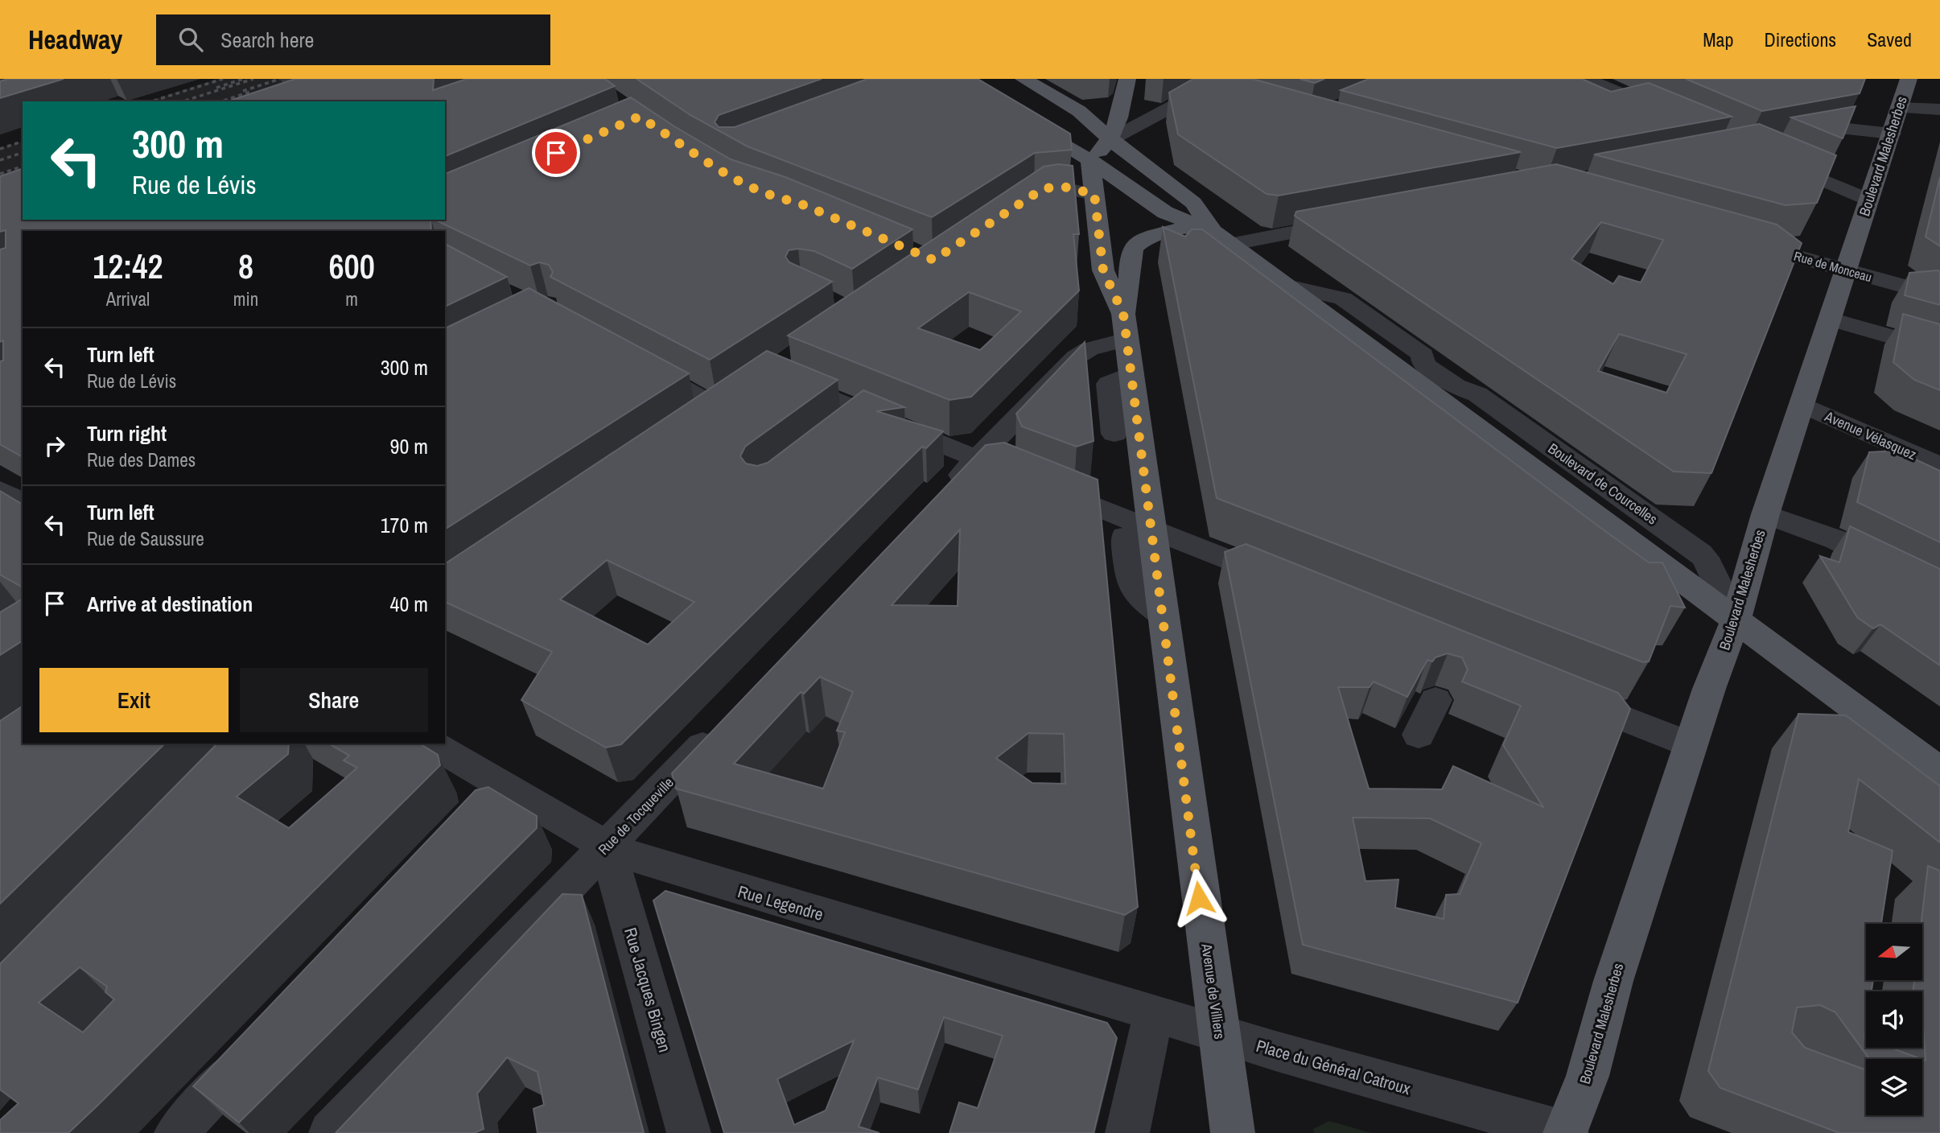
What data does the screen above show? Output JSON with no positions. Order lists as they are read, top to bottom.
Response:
{
  "streets": {
    "main road": ["Boulevard Malesherbes", "Boulevard de Courcelles", "Avenue de Villiers"],
    "street": [
      "Rue de Monceau",
      "Avenue Vélasquez",
      "Rue de Tocqueville",
      "Rue Legendre",
      "Rue Jacques Bingen",
      "Place du Général Catroux"
    ]
  },
  "crossings": [
    ["Boulevard Malesherbes", "Rue de Monceau"],
    ["Boulevard Malesherbes", "Avenue Vélasquez"],
    ["Boulevard Malesherbes", "Boulevard de Courcelles"],
    ["Boulevard Malesherbes", "Place du Général Catroux"],
    ["Boulevard de Courcelles", "Avenue de Villiers"],
    ["Rue de Tocqueville", "Rue Legendre"],
    ["Rue de Tocqueville", "Rue Jacques Bingen"],
    ["Rue Legendre", "Rue Jacques Bingen"],
    ["Rue Legendre", "Place du Général Catroux"],
    ["Avenue de Villiers", "Place du Général Catroux"]
  ],
  "north": "left",
  "page": {
    "header": "Headway",
    "search": "Search here",
    "nav": ["Map", "Directions", "Saved"],
    "turn": ["300 m", "Rue de Lévis"],
    "eta": [
      "12:42",
      "Arrival",
      "8",
      "min",
      "600",
      "m"
    ],
    "list": [
      {
        "name": "Turn left",
        "note": "Rue de Lévis",
        "value": "300 m"
      },
      {
        "name": "Turn right",
        "note": "Rue des Dames",
        "value": "90 m"
      },
      {
        "name": "Turn left",
        "note": "Rue de Saussure",
        "value": "170 m"
      },
      {
        "name": "Arrive at destination",
        "value": "40 m"
      }
    ],
    "buttons": ["Exit", "Share"]
  }
}
